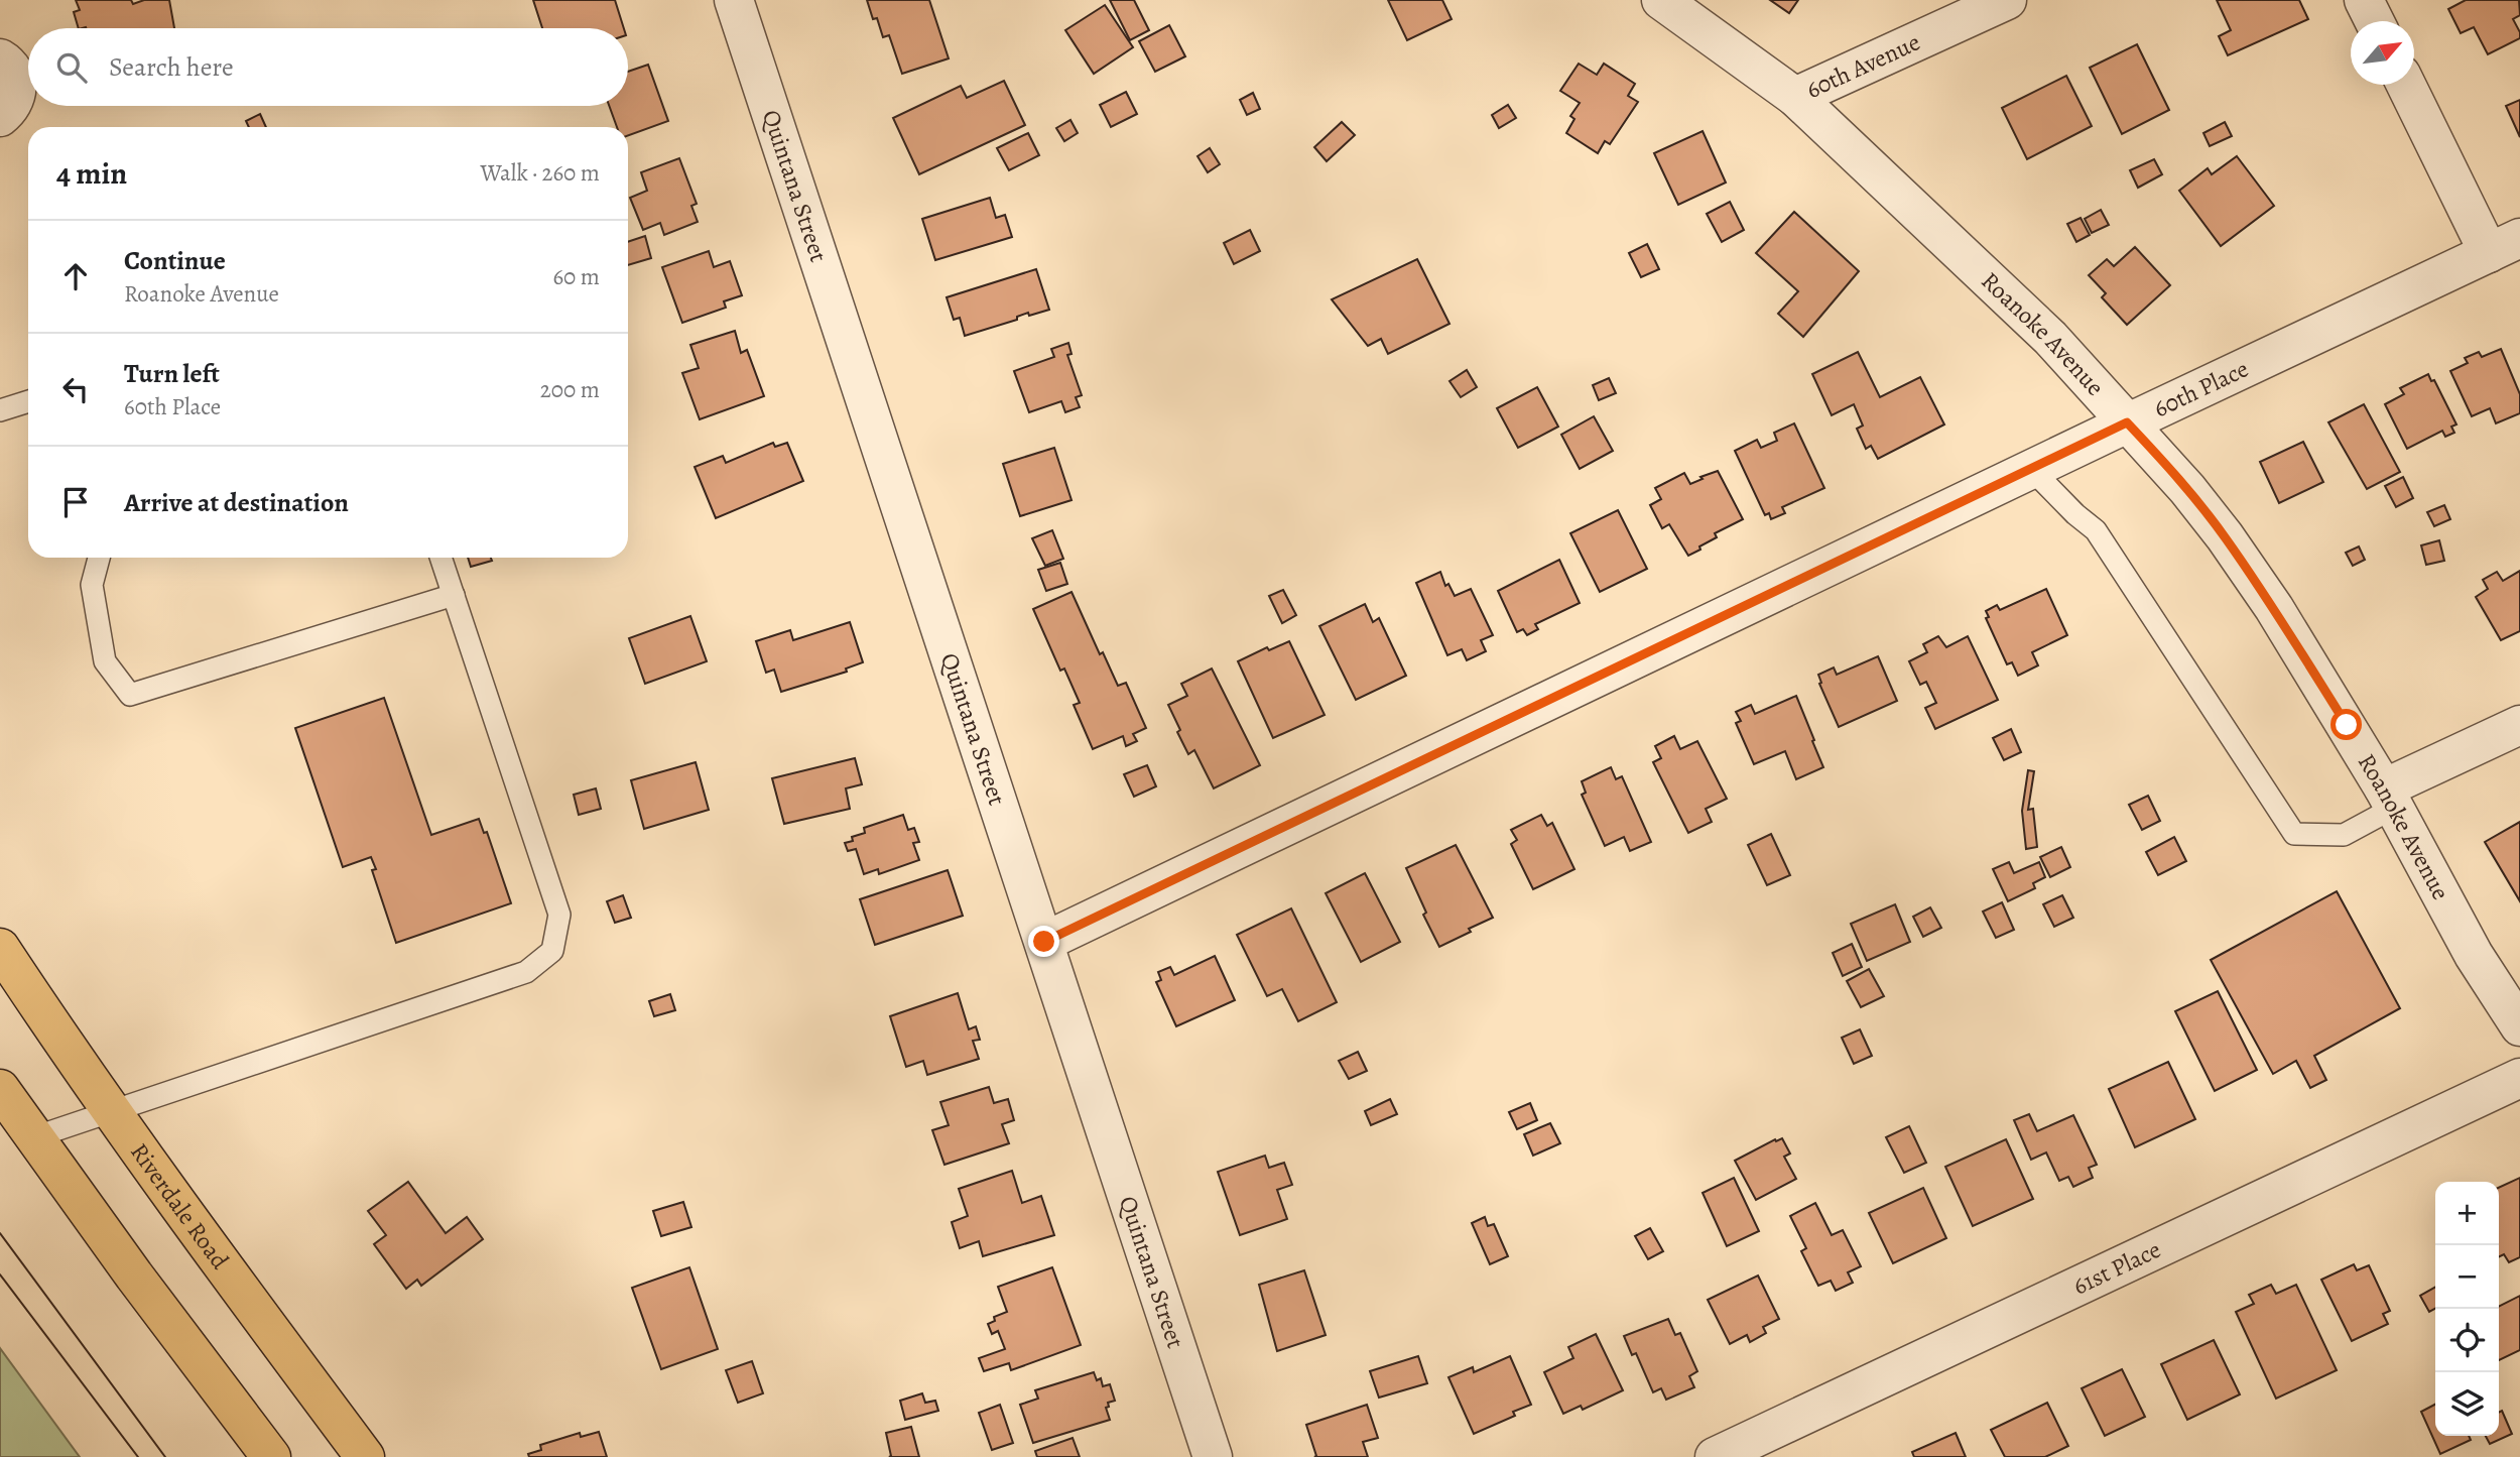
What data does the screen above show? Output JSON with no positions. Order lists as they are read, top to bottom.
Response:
{
  "streets": {
    "main road": ["Riverdale Road"],
    "street": [
      "60th Avenue",
      "Quintana Street",
      "Roanoke Avenue",
      "60th Place",
      "61st Place"
    ]
  },
  "crossings": [
    ["60th Avenue", "Roanoke Avenue"],
    ["Quintana Street", "60th Place"],
    ["Roanoke Avenue", "60th Place"]
  ],
  "north": "top right",
  "page": {
    "search": "Search here",
    "heading": ["4 min", "Walk · 260 m"],
    "list": [
      ["Continue", "Roanoke Avenue", "60 m"],
      ["Turn left", "60th Place", "200 m"],
      "Arrive at destination"
    ],
    "map_buttons": ["+", "−"]
  }
}
